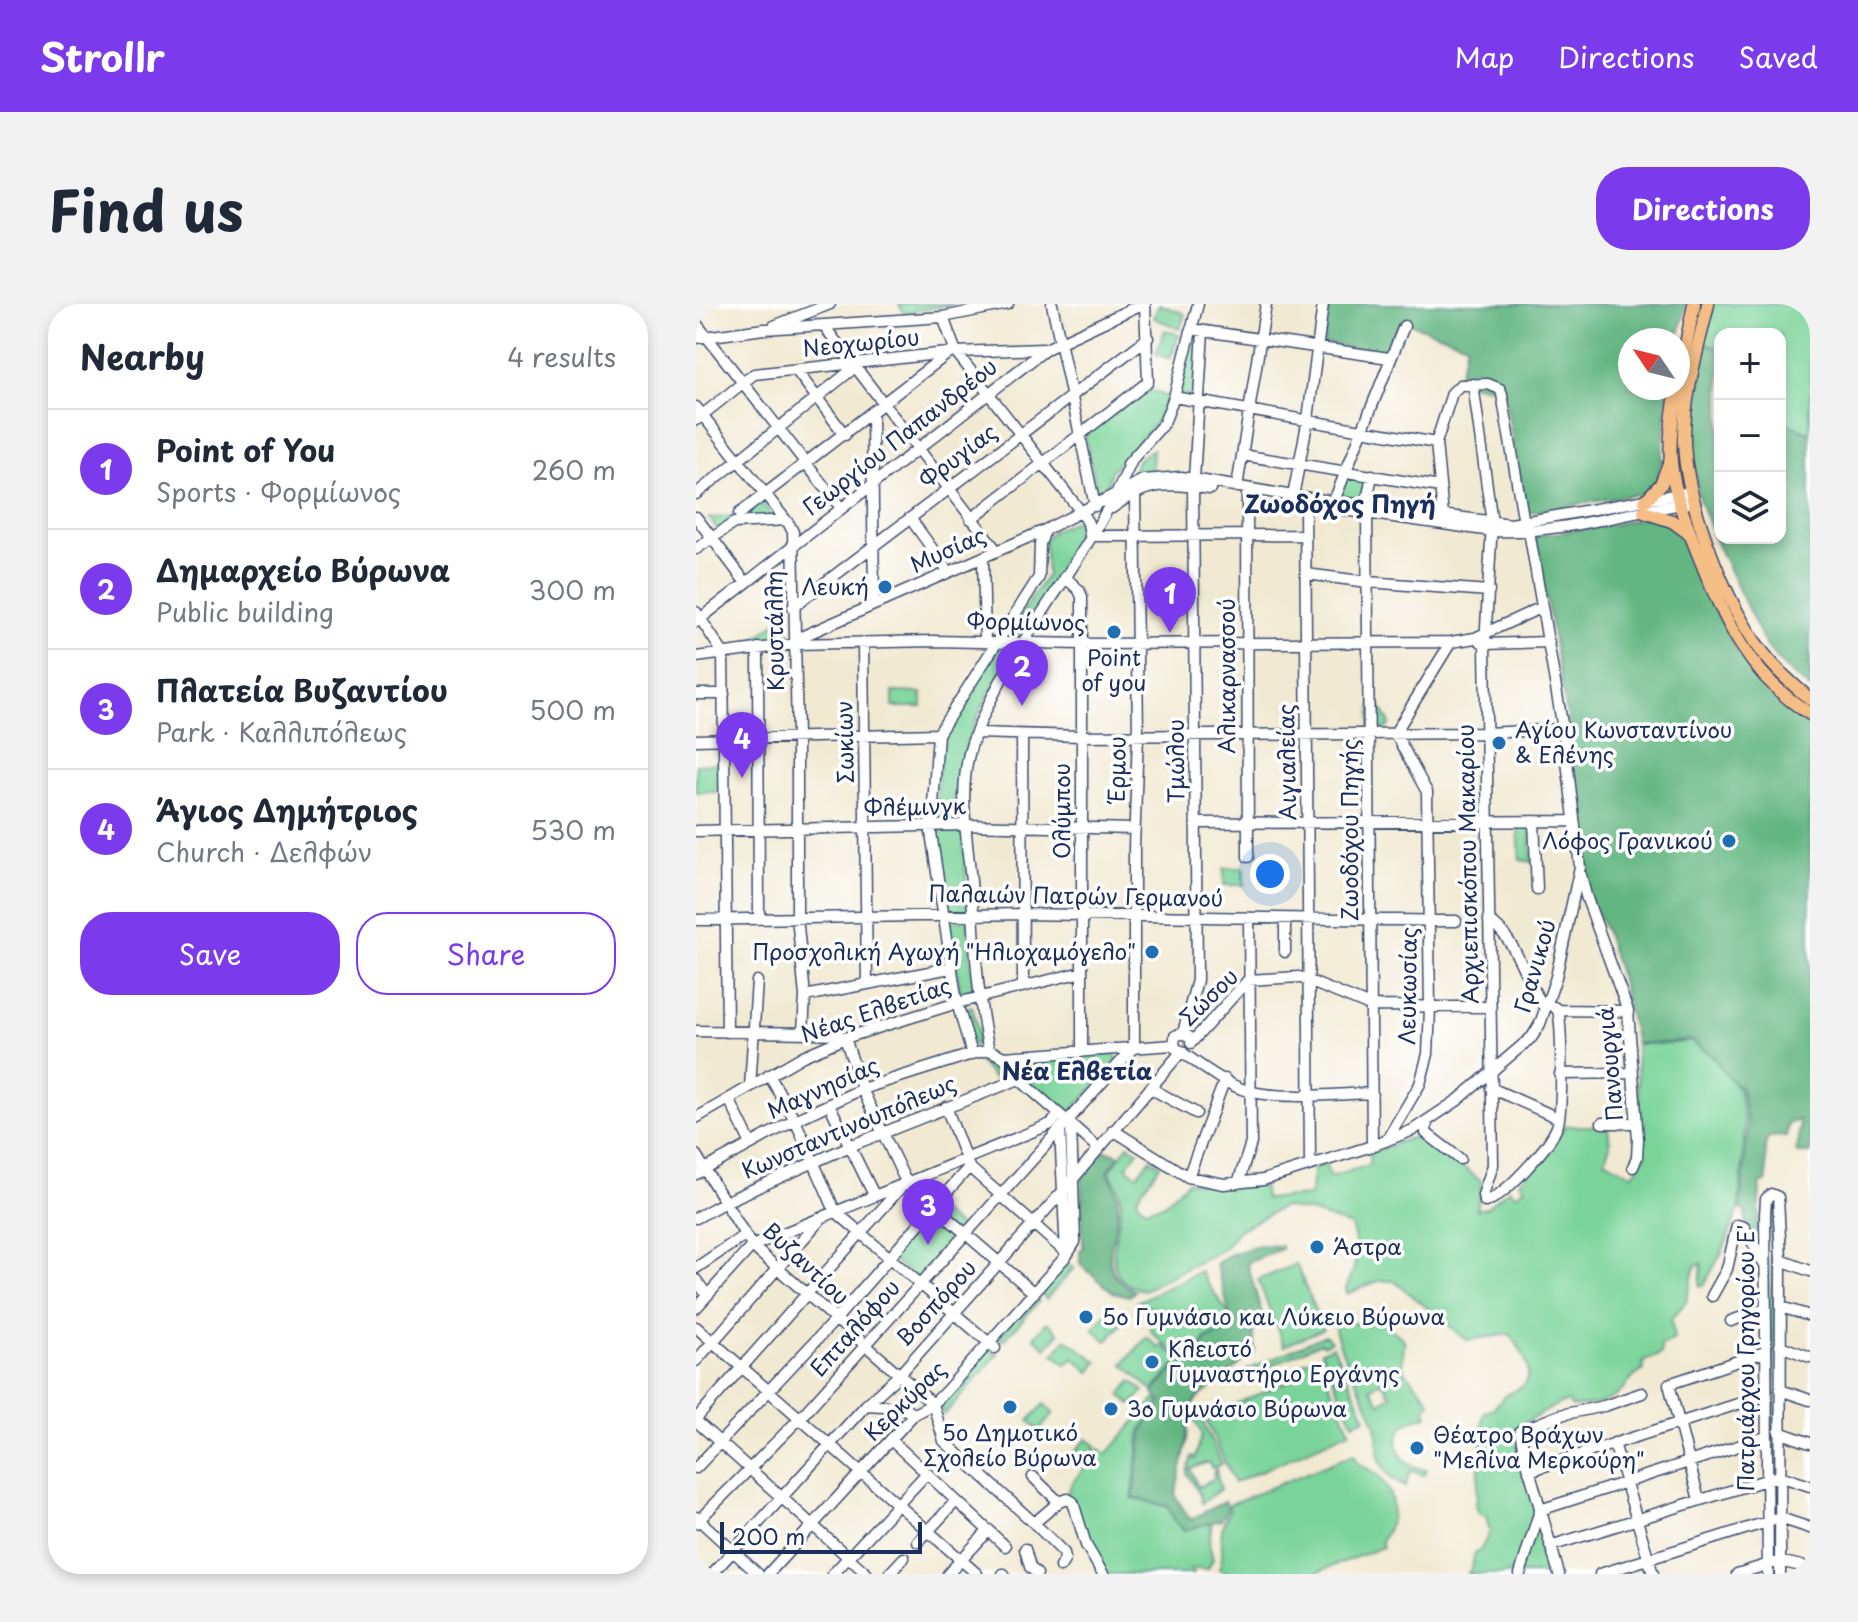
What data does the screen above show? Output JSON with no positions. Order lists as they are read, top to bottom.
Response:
{
  "streets": {
    "street": [
      "Νεοχωρίου",
      "Γεωργίου Παπανδρέου",
      "Φρυγίας",
      "Μυσίας",
      "Φορμίωνος",
      "Κρυστάλλη",
      "Αλικαρνασσού",
      "Σωκίων",
      "Τμώλου",
      "Αιγιαλείας",
      "Έρμου",
      "Φλέμινγκ",
      "Ολύμπου",
      "Ζωοδόχου Πηγής",
      "Αρχιεπισκόπου Μακαρίου",
      "Παλαιών Πατρών Γερμανού",
      "Γρανικού",
      "Λευκωσίας",
      "Σώσου",
      "Νέας Ελβετίας",
      "Πανουργιά",
      "Μαγνησίας",
      "Κωνσταντινουπόλεως",
      "Βυζαντίου",
      "Βοσπόρου",
      "Επταλόφου",
      "Πατριάρχου Γρηγορίου Ε'",
      "Κερκύρας"
    ]
  },
  "crossings": [
    ["Νεοχωρίου", "Γεωργίου Παπανδρέου"],
    ["Νεοχωρίου", "Κρυστάλλη"],
    ["Γεωργίου Παπανδρέου", "Κρυστάλλη"],
    ["Φρυγίας", "Κρυστάλλη"],
    ["Μυσίας", "Φορμίωνος"],
    ["Μυσίας", "Κρυστάλλη"],
    ["Φορμίωνος", "Κρυστάλλη"],
    ["Φορμίωνος", "Αλικαρνασσού"],
    ["Φορμίωνος", "Σωκίων"],
    ["Φορμίωνος", "Τμώλου"],
    ["Φορμίωνος", "Αιγιαλείας"],
    ["Φορμίωνος", "Έρμου"],
    ["Φορμίωνος", "Ολύμπου"],
    ["Φορμίωνος", "Ζωοδόχου Πηγής"],
    ["Φορμίωνος", "Αρχιεπισκόπου Μακαρίου"],
    ["Φορμίωνος", "Γρανικού"],
    ["Κρυστάλλη", "Φλέμινγκ"],
    ["Κρυστάλλη", "Παλαιών Πατρών Γερμανού"],
    ["Σωκίων", "Φλέμινγκ"],
    ["Σωκίων", "Παλαιών Πατρών Γερμανού"],
    ["Τμώλου", "Παλαιών Πατρών Γερμανού"],
    ["Τμώλου", "Σώσου"],
    ["Τμώλου", "Βοσπόρου"],
    ["Αιγιαλείας", "Παλαιών Πατρών Γερμανού"],
    ["Αιγιαλείας", "Γρανικού"],
    ["Αιγιαλείας", "Σώσου"],
    ["Έρμου", "Φλέμινγκ"],
    ["Έρμου", "Παλαιών Πατρών Γερμανού"],
    ["Έρμου", "Επταλόφου"],
    ["Φλέμινγκ", "Ολύμπου"],
    ["Ολύμπου", "Παλαιών Πατρών Γερμανού"],
    ["Ολύμπου", "Νέας Ελβετίας"],
    ["Ζωοδόχου Πηγής", "Παλαιών Πατρών Γερμανού"],
    ["Ζωοδόχου Πηγής", "Γρανικού"],
    ["Ζωοδόχου Πηγής", "Σώσου"],
    ["Αρχιεπισκόπου Μακαρίου", "Γρανικού"],
    ["Αρχιεπισκόπου Μακαρίου", "Σώσου"],
    ["Παλαιών Πατρών Γερμανού", "Λευκωσίας"],
    ["Γρανικού", "Λευκωσίας"],
    ["Γρανικού", "Πανουργιά"],
    ["Γρανικού", "Βοσπόρου"],
    ["Λευκωσίας", "Σώσου"],
    ["Σώσου", "Βοσπόρου"],
    ["Μαγνησίας", "Βυζαντίου"],
    ["Κωνσταντινουπόλεως", "Βυζαντίου"],
    ["Βυζαντίου", "Βοσπόρου"],
    ["Βυζαντίου", "Επταλόφου"],
    ["Βυζαντίου", "Κερκύρας"]
  ],
  "districts": ["Ζωοδόχος Πηγή", "Νέα Ελβετία"],
  "places": [
    "Λευκή",
    "Point of you",
    "Αγίου Κωνσταντίνου & Ελένης",
    "Λόφος Γρανικού",
    "Προσχολική Αγωγή \"Ηλιοχαμόγελο\"",
    "Άστρα",
    "5ο Γυμνάσιο και Λύκειο Βύρωνα",
    "Κλειστό Γυμναστήριο Εργάνης",
    "5ο Δημοτικό Σχολείο Βύρωνα",
    "3ο Γυμνάσιο Βύρωνα",
    "Θέατρο Βράχων \"Μελίνα Μερκούρη\""
  ],
  "scale_bar": "200 m",
  "north": "top left",
  "page": {
    "header": "Strollr",
    "nav": ["Map", "Directions", "Saved"],
    "title": "Find us",
    "buttons": [
      "Directions",
      ["Save", "Share"]
    ],
    "heading": ["Nearby", "4 results"],
    "map_buttons": ["+", "−"],
    "list": [
      {
        "mark": "1",
        "name": "Point of You",
        "note": "Sports · Φορμίωνος",
        "value": "260 m"
      },
      {
        "mark": "2",
        "name": "Δημαρχείο Βύρωνα",
        "note": "Public building",
        "value": "300 m"
      },
      {
        "mark": "3",
        "name": "Πλατεία Βυζαντίου",
        "note": "Park · Καλλιπόλεως",
        "value": "500 m"
      },
      {
        "mark": "4",
        "name": "Άγιος Δημήτριος",
        "note": "Church · Δελφών",
        "value": "530 m"
      }
    ],
    "pins": [
      "1",
      "2",
      "4",
      "3"
    ],
    "scale": "200 m"
  }
}
